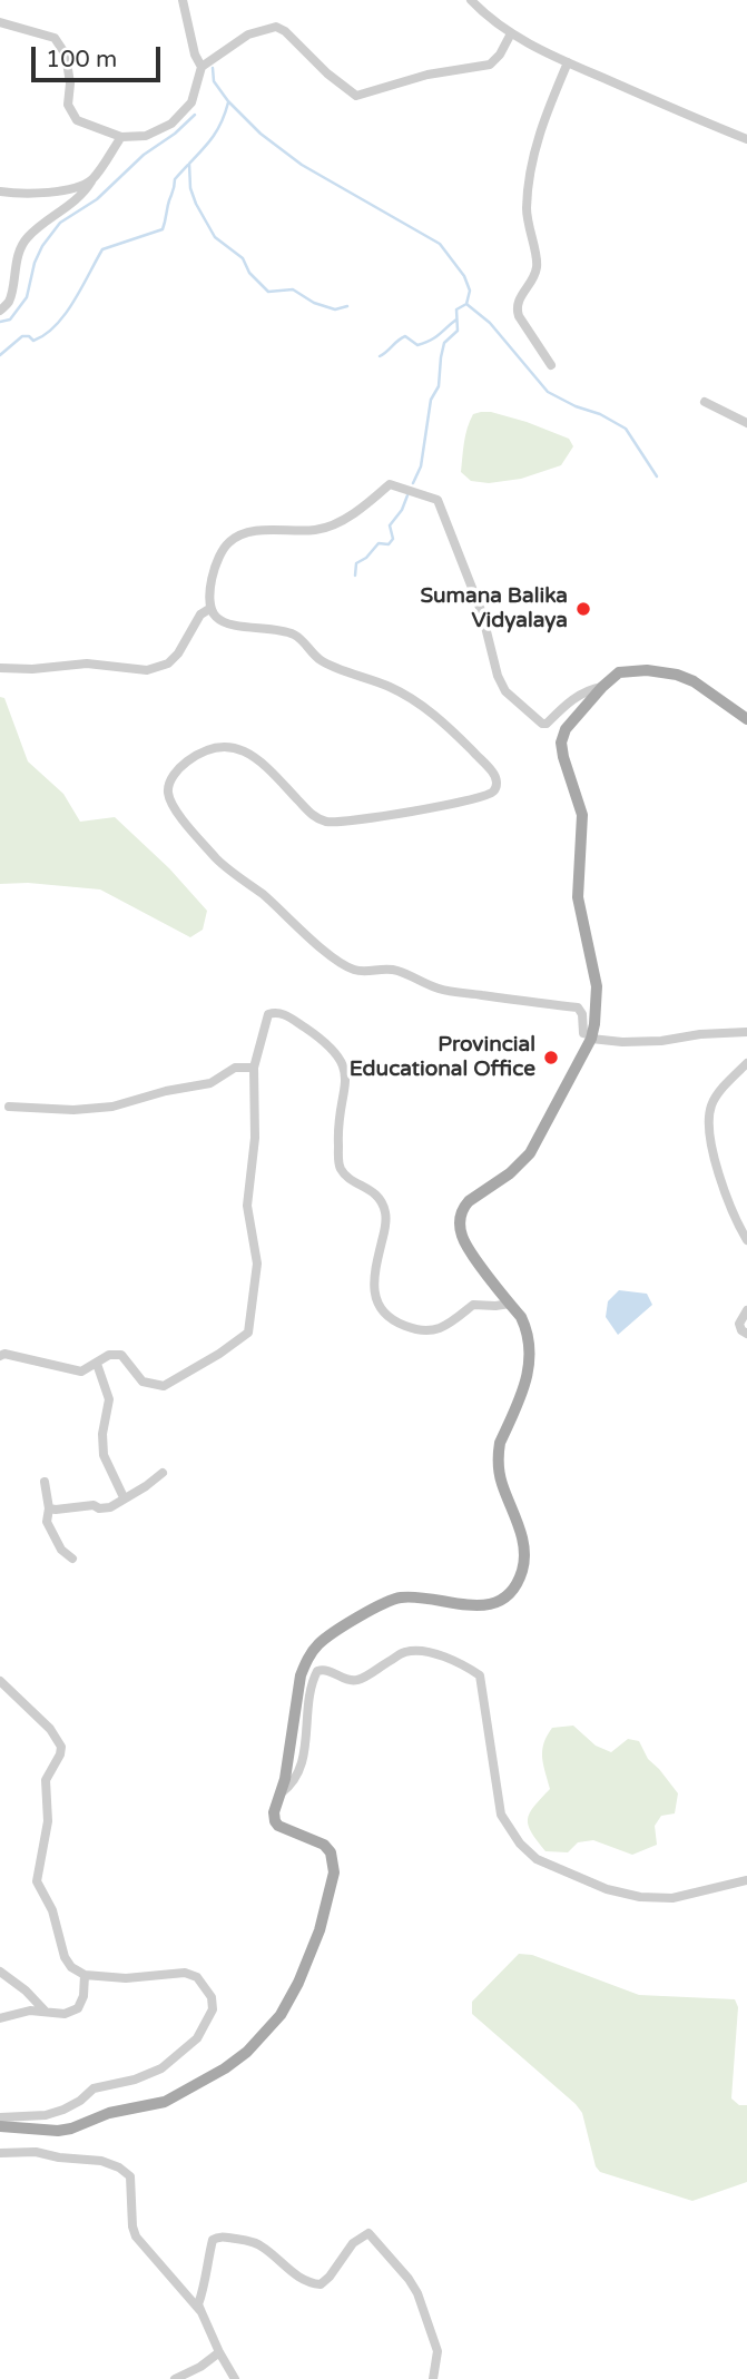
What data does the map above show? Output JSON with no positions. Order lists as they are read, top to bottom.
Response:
{
  "places": ["Sumana Balika Vidyalaya", "Provincial Educational Office"],
  "scale_bar": "100 m"
}
